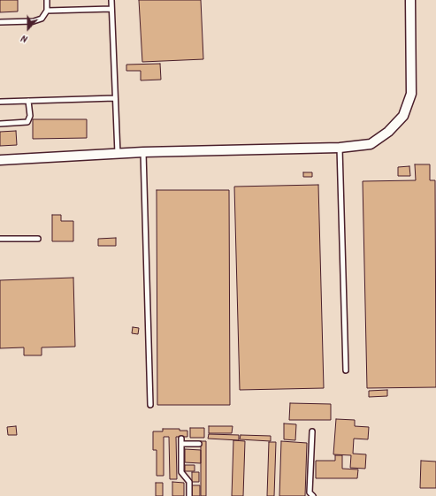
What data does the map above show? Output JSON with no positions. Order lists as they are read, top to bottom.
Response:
{
  "north": "bottom"
}
